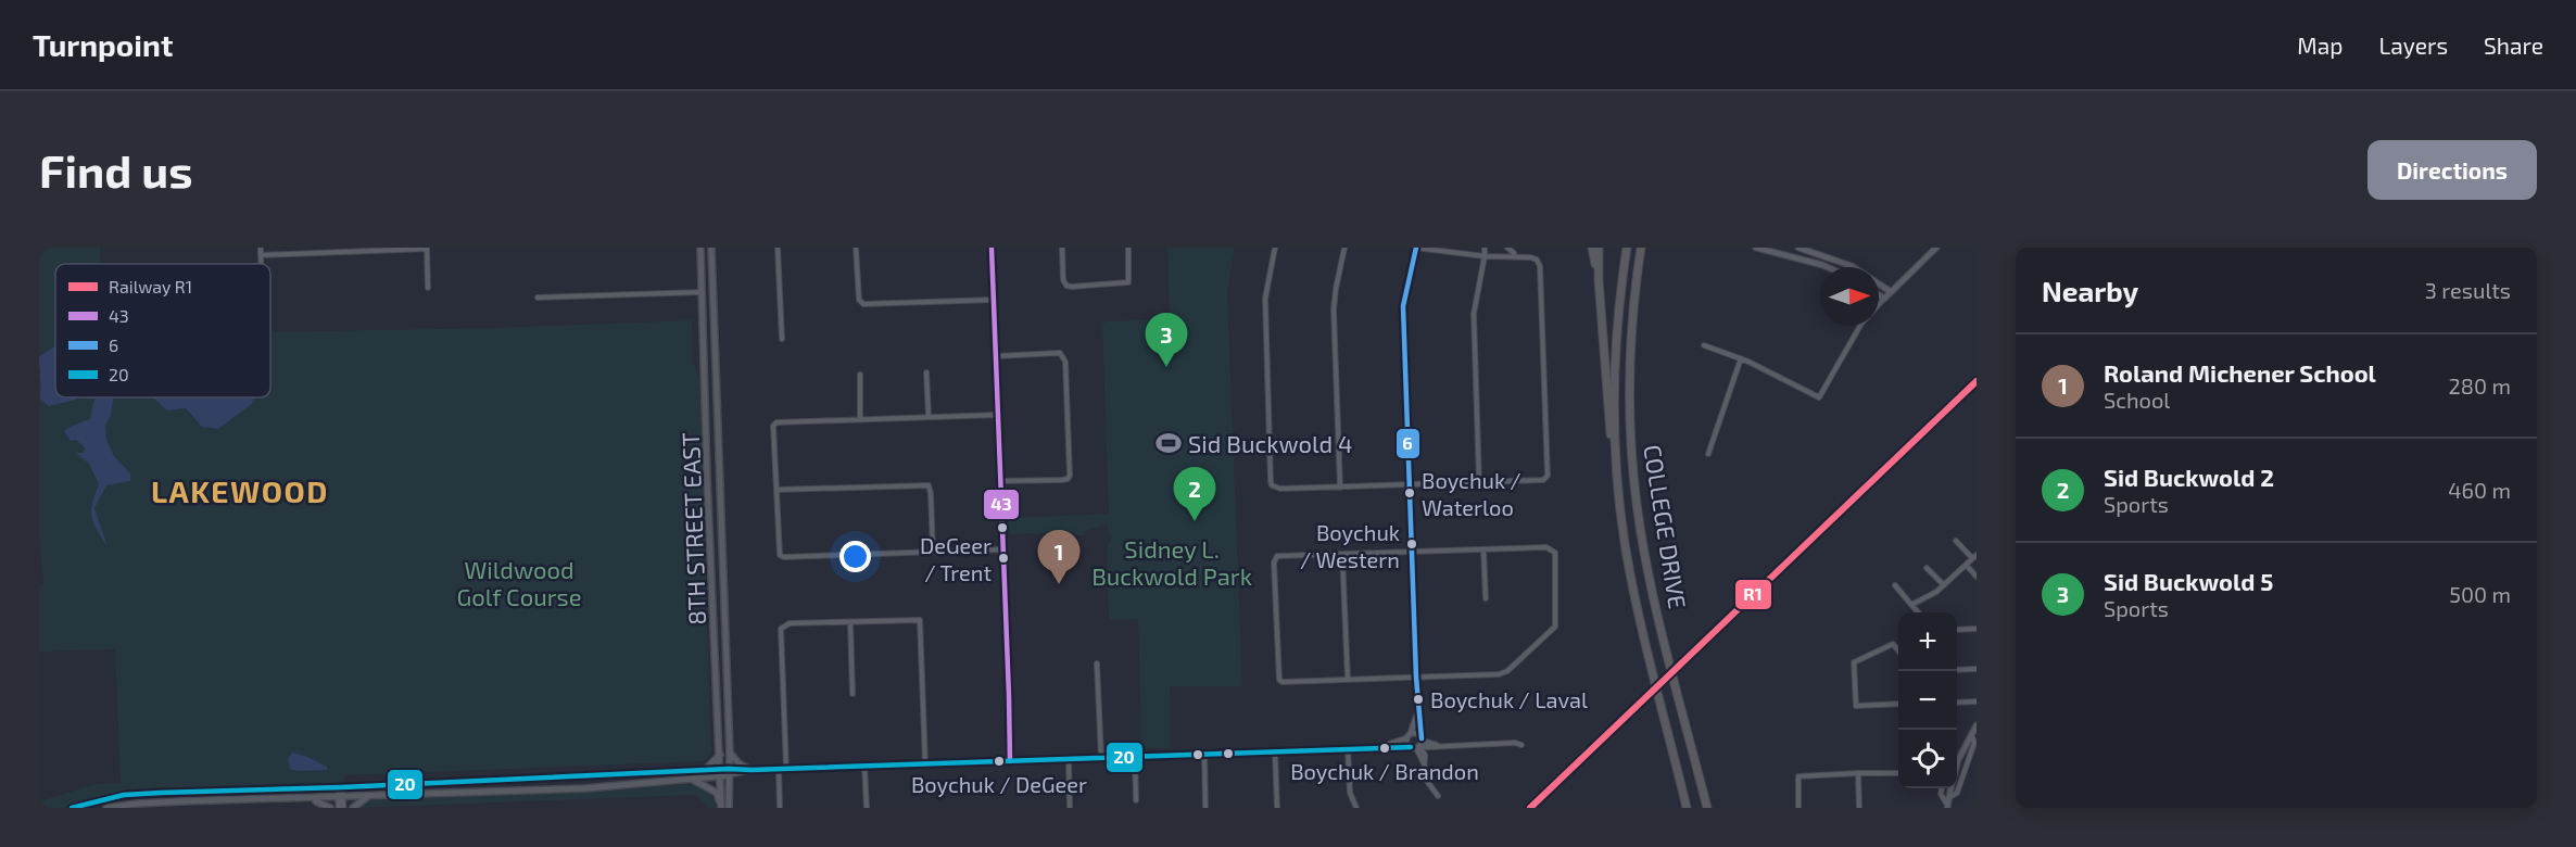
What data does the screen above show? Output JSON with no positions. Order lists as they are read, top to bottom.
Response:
{
  "streets": {
    "highway": ["COLLEGE DRIVE"],
    "main road": ["8TH STREET EAST"]
  },
  "districts": ["LAKEWOOD"],
  "parks": ["Sidney L. Buckwold Park", "Wildwood Golf Course"],
  "places": {
    "sports": ["Sid Buckwold 4"],
    "other": [
      "Boychuk / Waterloo",
      "Boychuk / Western",
      "DeGeer / Trent",
      "Boychuk / Laval",
      "Boychuk / Brandon",
      "Boychuk / DeGeer"
    ]
  },
  "lines": [
    "transit line 43",
    "transit line 6",
    "rail line R1",
    "transit line 20"
  ],
  "legend": [
    "Railway R1",
    "43",
    "6",
    "20"
  ],
  "north": "right",
  "page": {
    "header": "Turnpoint",
    "nav": ["Map", "Layers", "Share"],
    "buttons": "Directions",
    "title": "Find us",
    "heading": ["Nearby", "3 results"],
    "pins": ["3", "2", "1"],
    "list": [
      {
        "mark": "1",
        "name": "Roland Michener School",
        "note": "School",
        "value": "280 m"
      },
      {
        "mark": "2",
        "name": "Sid Buckwold 2",
        "note": "Sports",
        "value": "460 m"
      },
      {
        "mark": "3",
        "name": "Sid Buckwold 5",
        "note": "Sports",
        "value": "500 m"
      }
    ],
    "map_buttons": ["+", "−"]
  }
}
